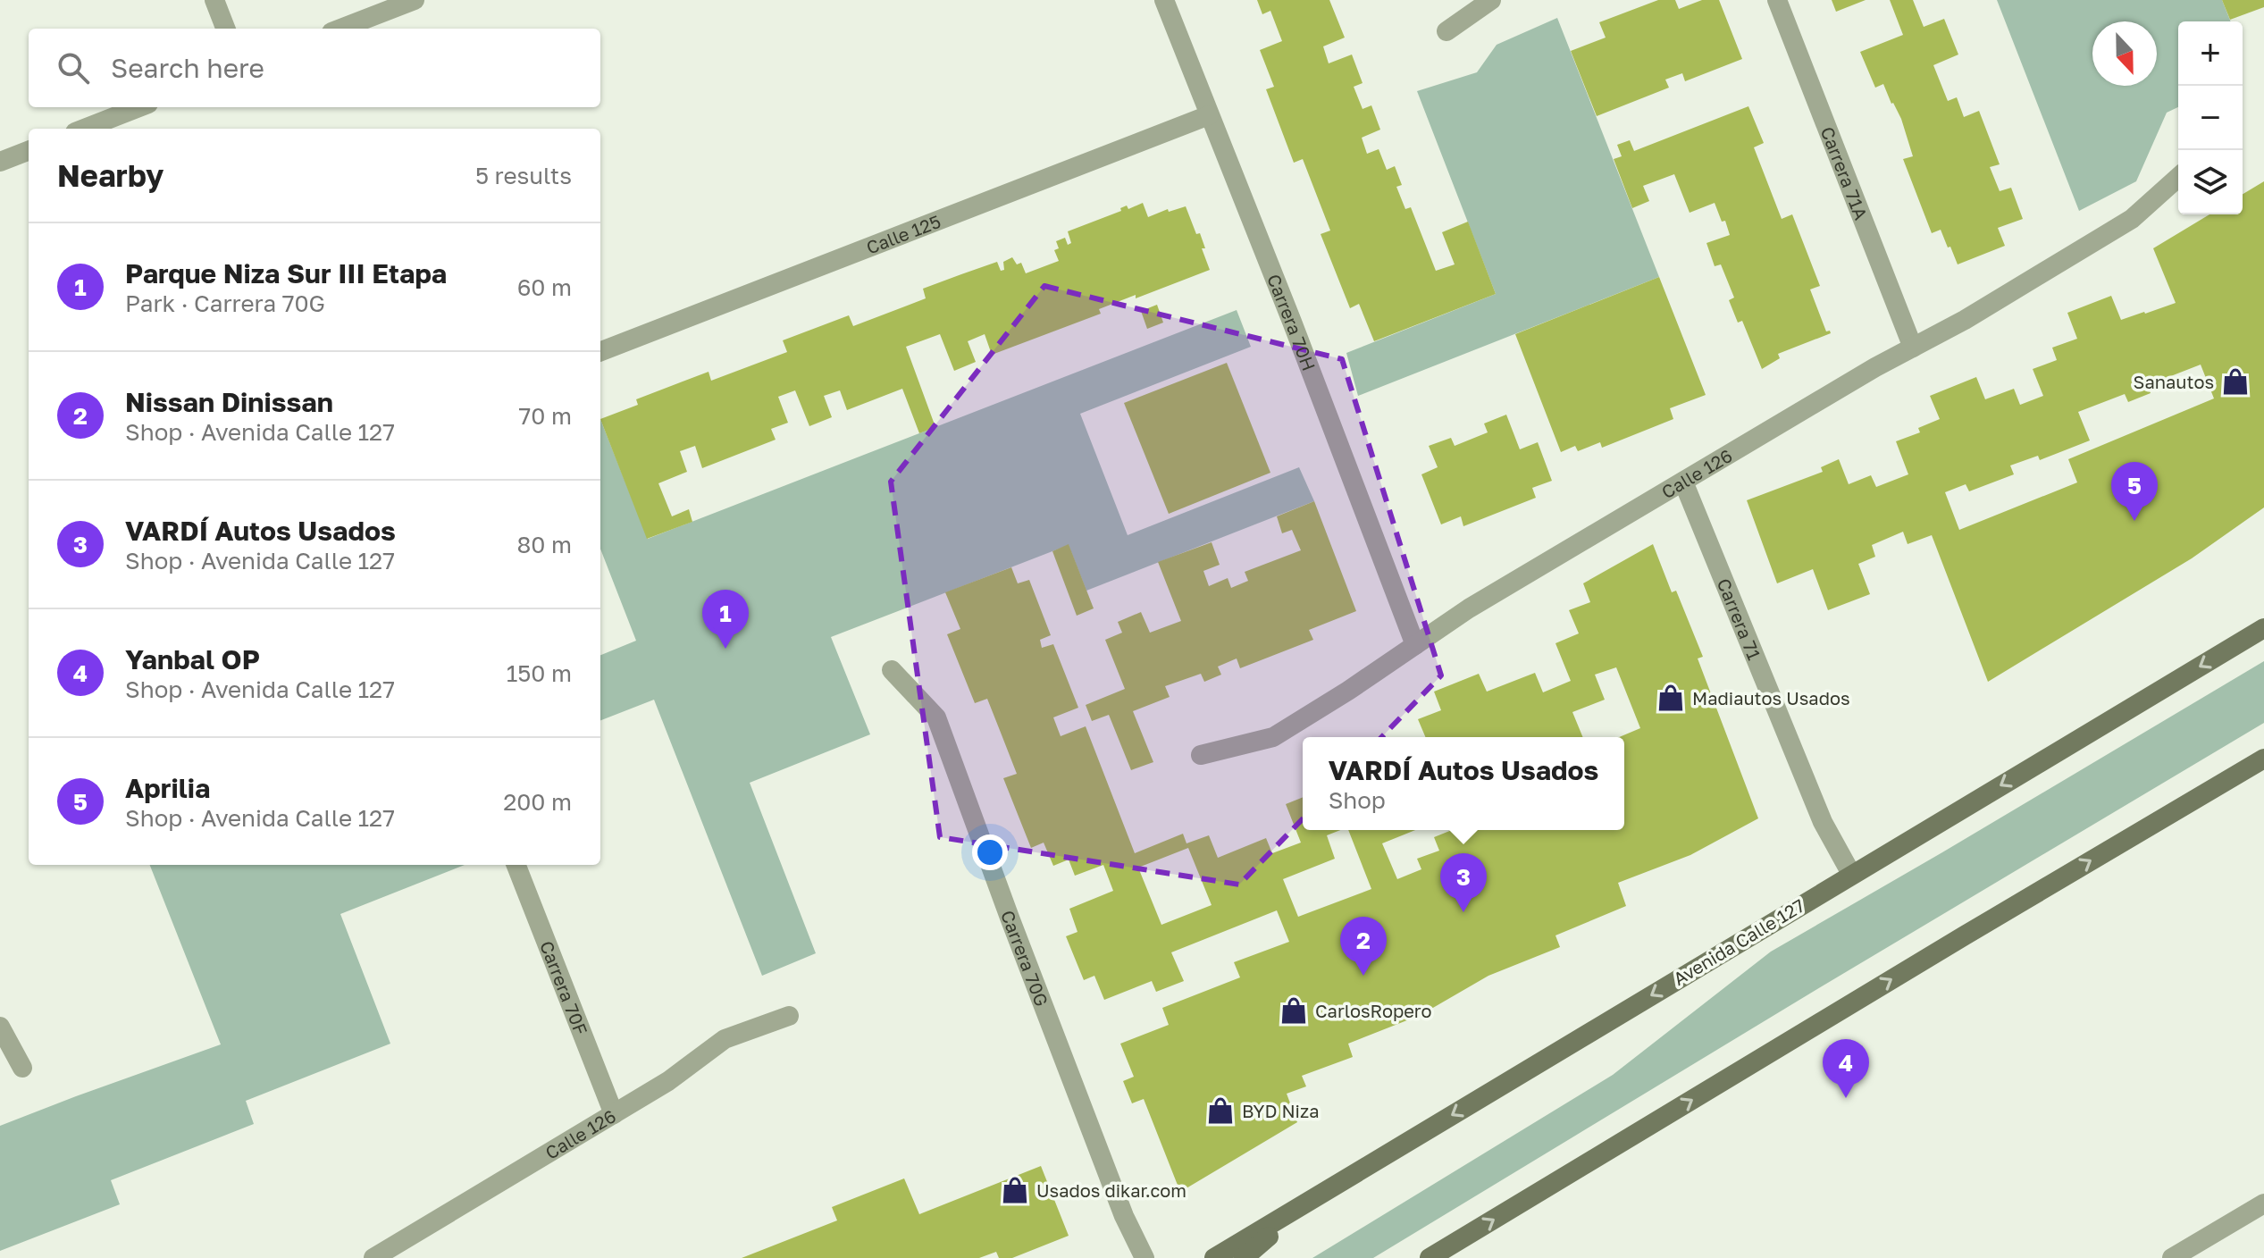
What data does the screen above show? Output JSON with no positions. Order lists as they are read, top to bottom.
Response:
{
  "streets": {
    "main road": ["Avenida Calle 127"],
    "street": [
      "Carrera 71A",
      "Calle 125",
      "Carrera 70H",
      "Calle 126",
      "Carrera 71",
      "Carrera 70G",
      "Carrera 70F"
    ]
  },
  "crossings": [
    ["Carrera 71A", "Calle 126"],
    ["Calle 125", "Carrera 70H"],
    ["Carrera 70H", "Calle 126"],
    ["Calle 126", "Carrera 71"],
    ["Calle 126", "Carrera 70F"],
    ["Carrera 71", "Avenida Calle 127"]
  ],
  "places": {
    "shop": [
      "Sanautos",
      "Madiautos Usados",
      "CarlosRopero",
      "BYD Niza",
      "Usados dikar.com"
    ]
  },
  "north": "bottom",
  "page": {
    "map_buttons": ["+", "−"],
    "search": "Search here",
    "heading": ["Nearby", "5 results"],
    "list": [
      {
        "mark": "1",
        "name": "Parque Niza Sur III Etapa",
        "note": "Park · Carrera 70G",
        "value": "60 m"
      },
      {
        "mark": "2",
        "name": "Nissan Dinissan",
        "note": "Shop · Avenida Calle 127",
        "value": "70 m"
      },
      {
        "mark": "3",
        "name": "VARDÍ Autos Usados",
        "note": "Shop · Avenida Calle 127",
        "value": "80 m"
      },
      {
        "mark": "4",
        "name": "Yanbal OP",
        "note": "Shop · Avenida Calle 127",
        "value": "150 m"
      },
      {
        "mark": "5",
        "name": "Aprilia",
        "note": "Shop · Avenida Calle 127",
        "value": "200 m"
      }
    ],
    "pins": [
      "5",
      "1",
      "3",
      "2",
      "4"
    ],
    "popup": ["VARDÍ Autos Usados", "Shop"]
  }
}
